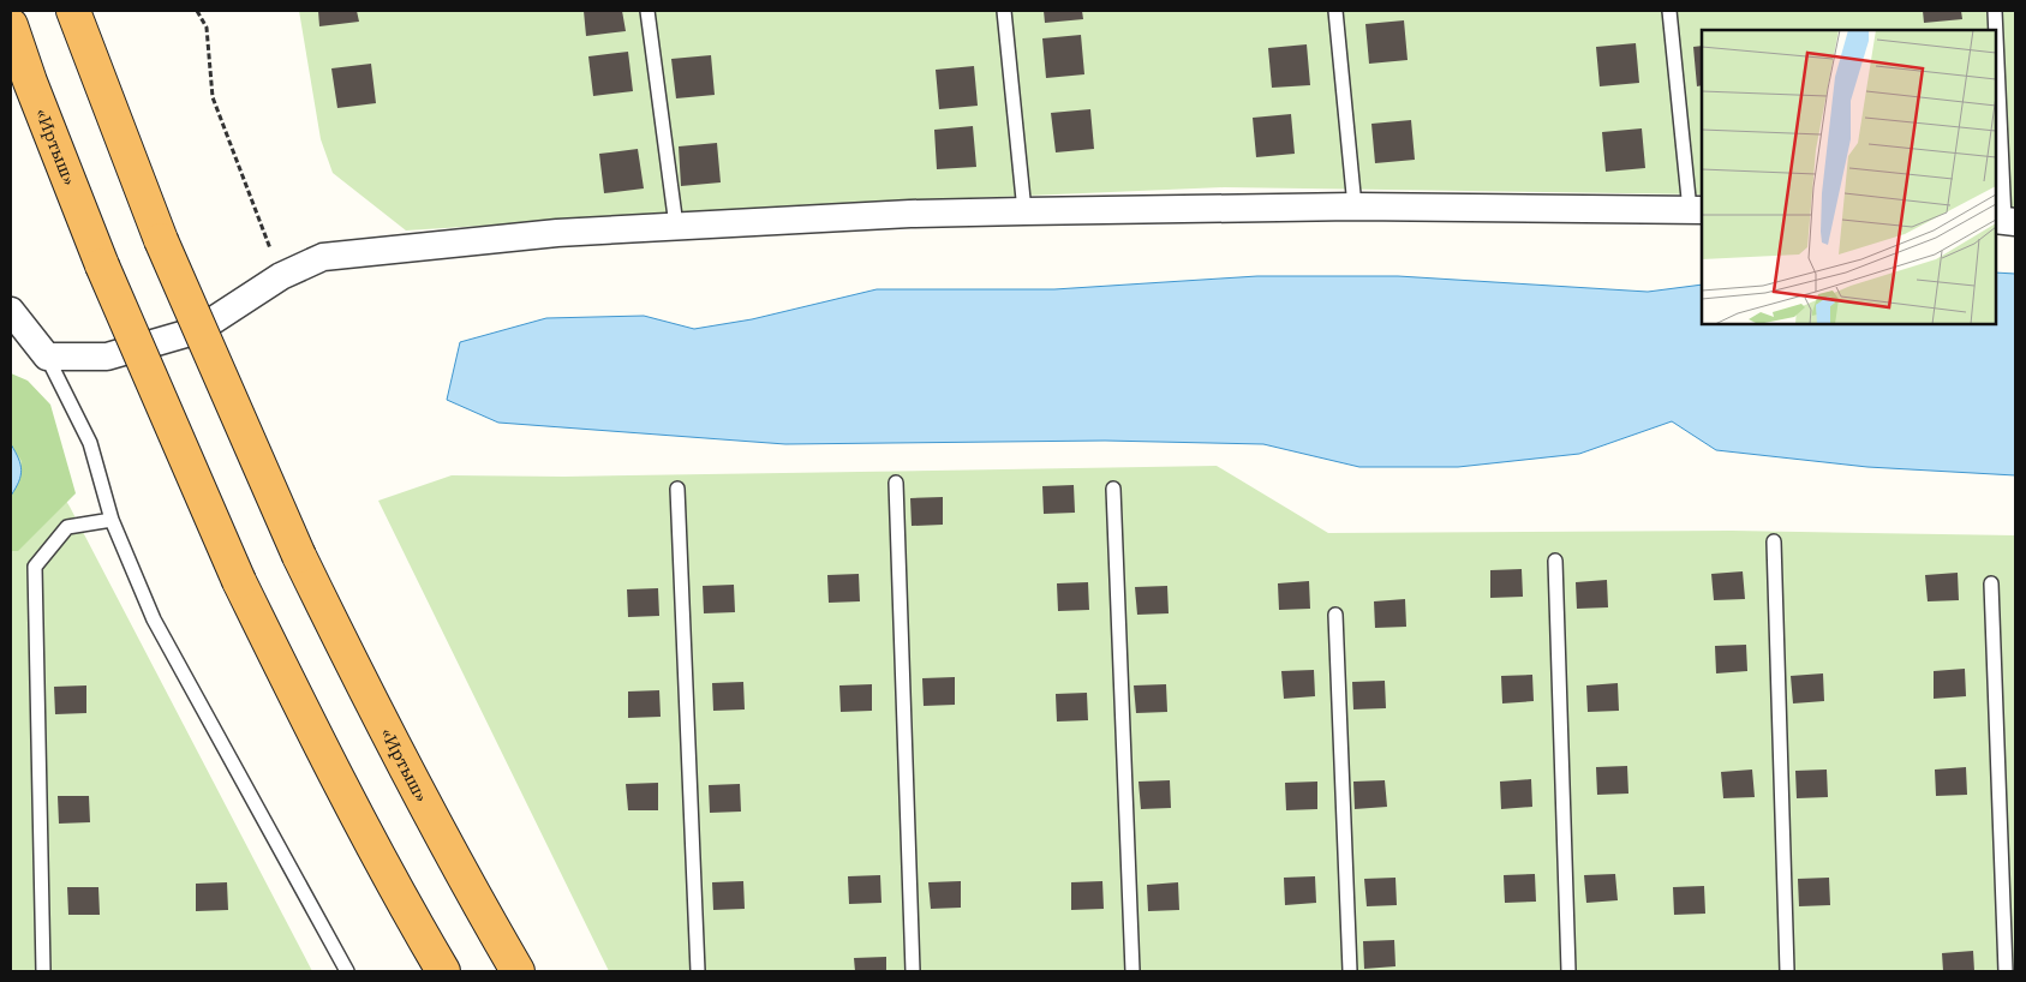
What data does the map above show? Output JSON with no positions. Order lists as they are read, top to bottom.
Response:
{
  "streets": {
    "highway": ["«Иртыш»"]
  }
}
